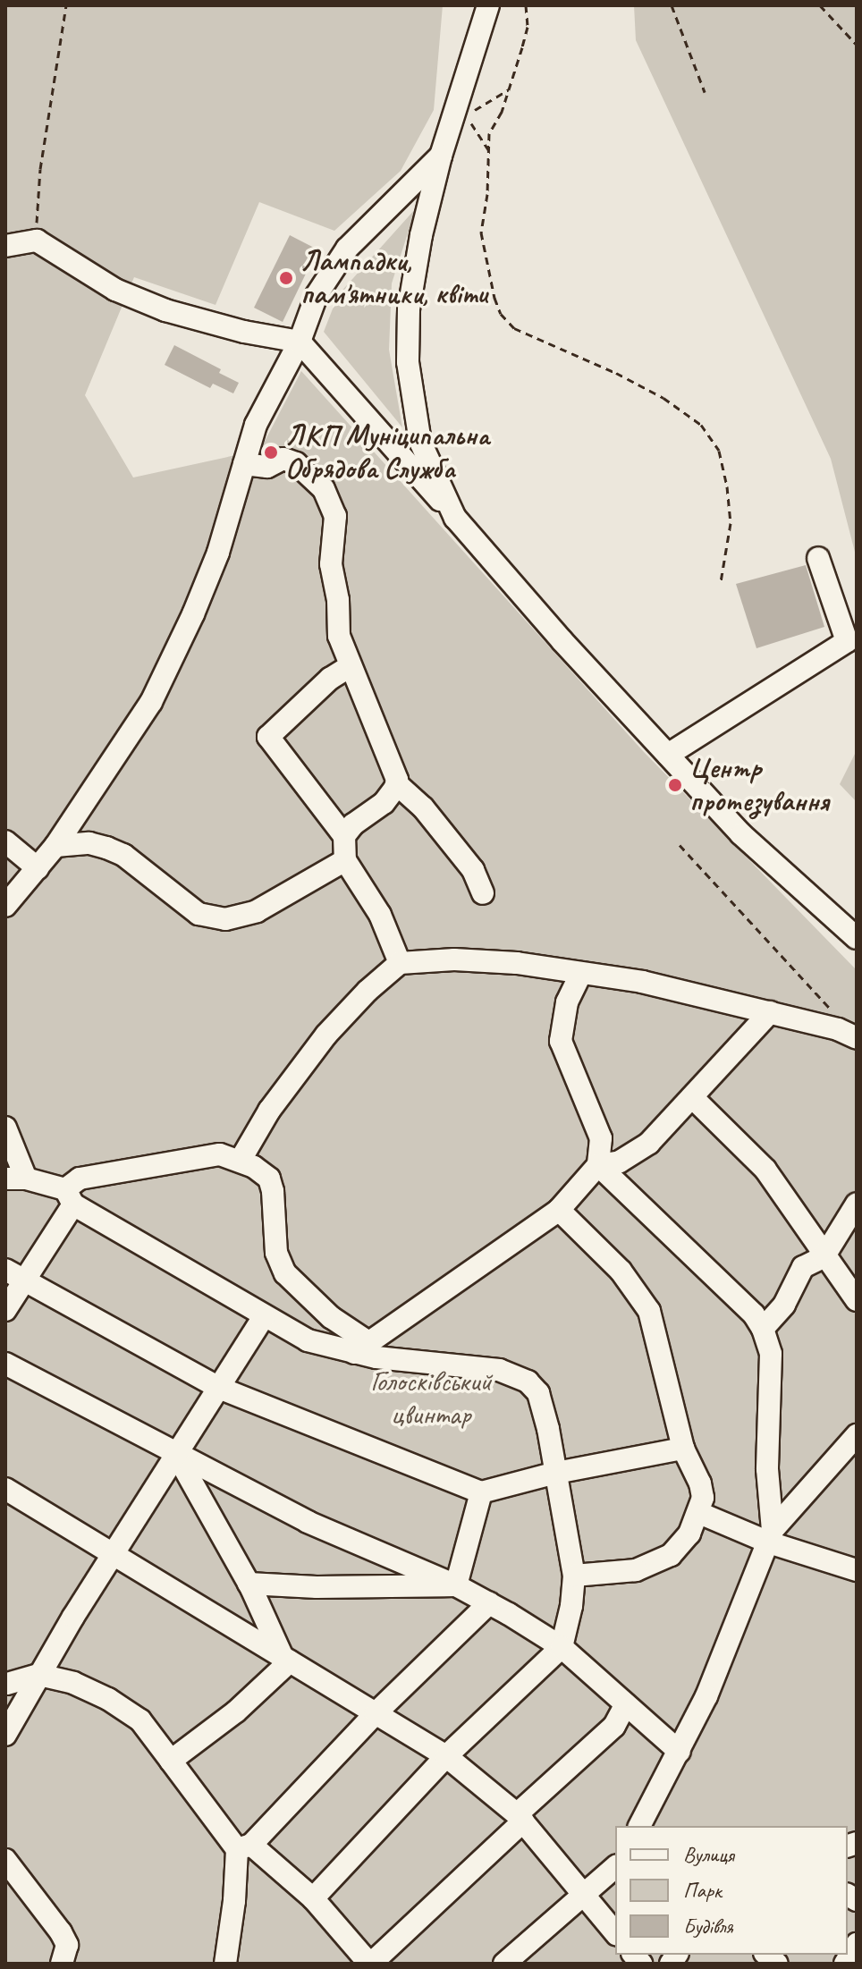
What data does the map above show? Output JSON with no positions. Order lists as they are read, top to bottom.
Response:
{
  "parks": ["Голосківський цвинтар"],
  "places": ["Лампадки, пам'ятники, квіти", "ЛКП Муніципальна Обрядова Служба", "Центр протезування"],
  "legend": ["Вулиця", "Парк", "Будівля"]
}
